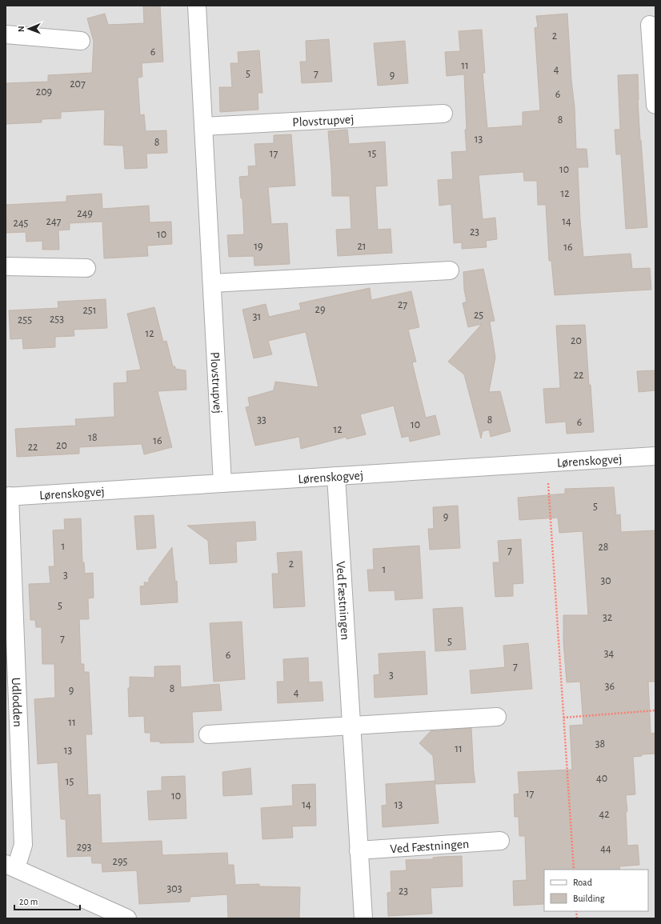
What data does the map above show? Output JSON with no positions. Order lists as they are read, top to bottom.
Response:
{
  "streets": {
    "street": [
      "Plovstrupvej",
      "Lørenskogvej",
      "Ved Fæstningen",
      "Udlodden"
    ]
  },
  "crossings": [
    ["Plovstrupvej", "Lørenskogvej"],
    ["Lørenskogvej", "Ved Fæstningen"],
    ["Lørenskogvej", "Udlodden"]
  ],
  "house_numbers": [
    "2",
    "6",
    "11",
    "4",
    "5",
    "7",
    "9",
    "207",
    "209",
    "6",
    "8",
    "13",
    "8",
    "17",
    "15",
    "10",
    "12",
    "249",
    "247",
    "14",
    "245",
    "23",
    "10",
    "19",
    "21",
    "16",
    "27",
    "29",
    "251",
    "25",
    "31",
    "253",
    "255",
    "12",
    "20",
    "22",
    "33",
    "8",
    "6",
    "10",
    "12",
    "18",
    "16",
    "20",
    "22",
    "5",
    "9",
    "1",
    "28",
    "7",
    "2",
    "1",
    "3",
    "30",
    "5",
    "32",
    "7",
    "5",
    "34",
    "6",
    "7",
    "3",
    "36",
    "8",
    "9",
    "4",
    "11",
    "38",
    "11",
    "13",
    "40",
    "15",
    "17",
    "10",
    "14",
    "13",
    "42",
    "293",
    "44",
    "295",
    "303",
    "23"
  ],
  "legend": ["Road", "Building"],
  "scale_bar": "20 m",
  "north": "left"
}
